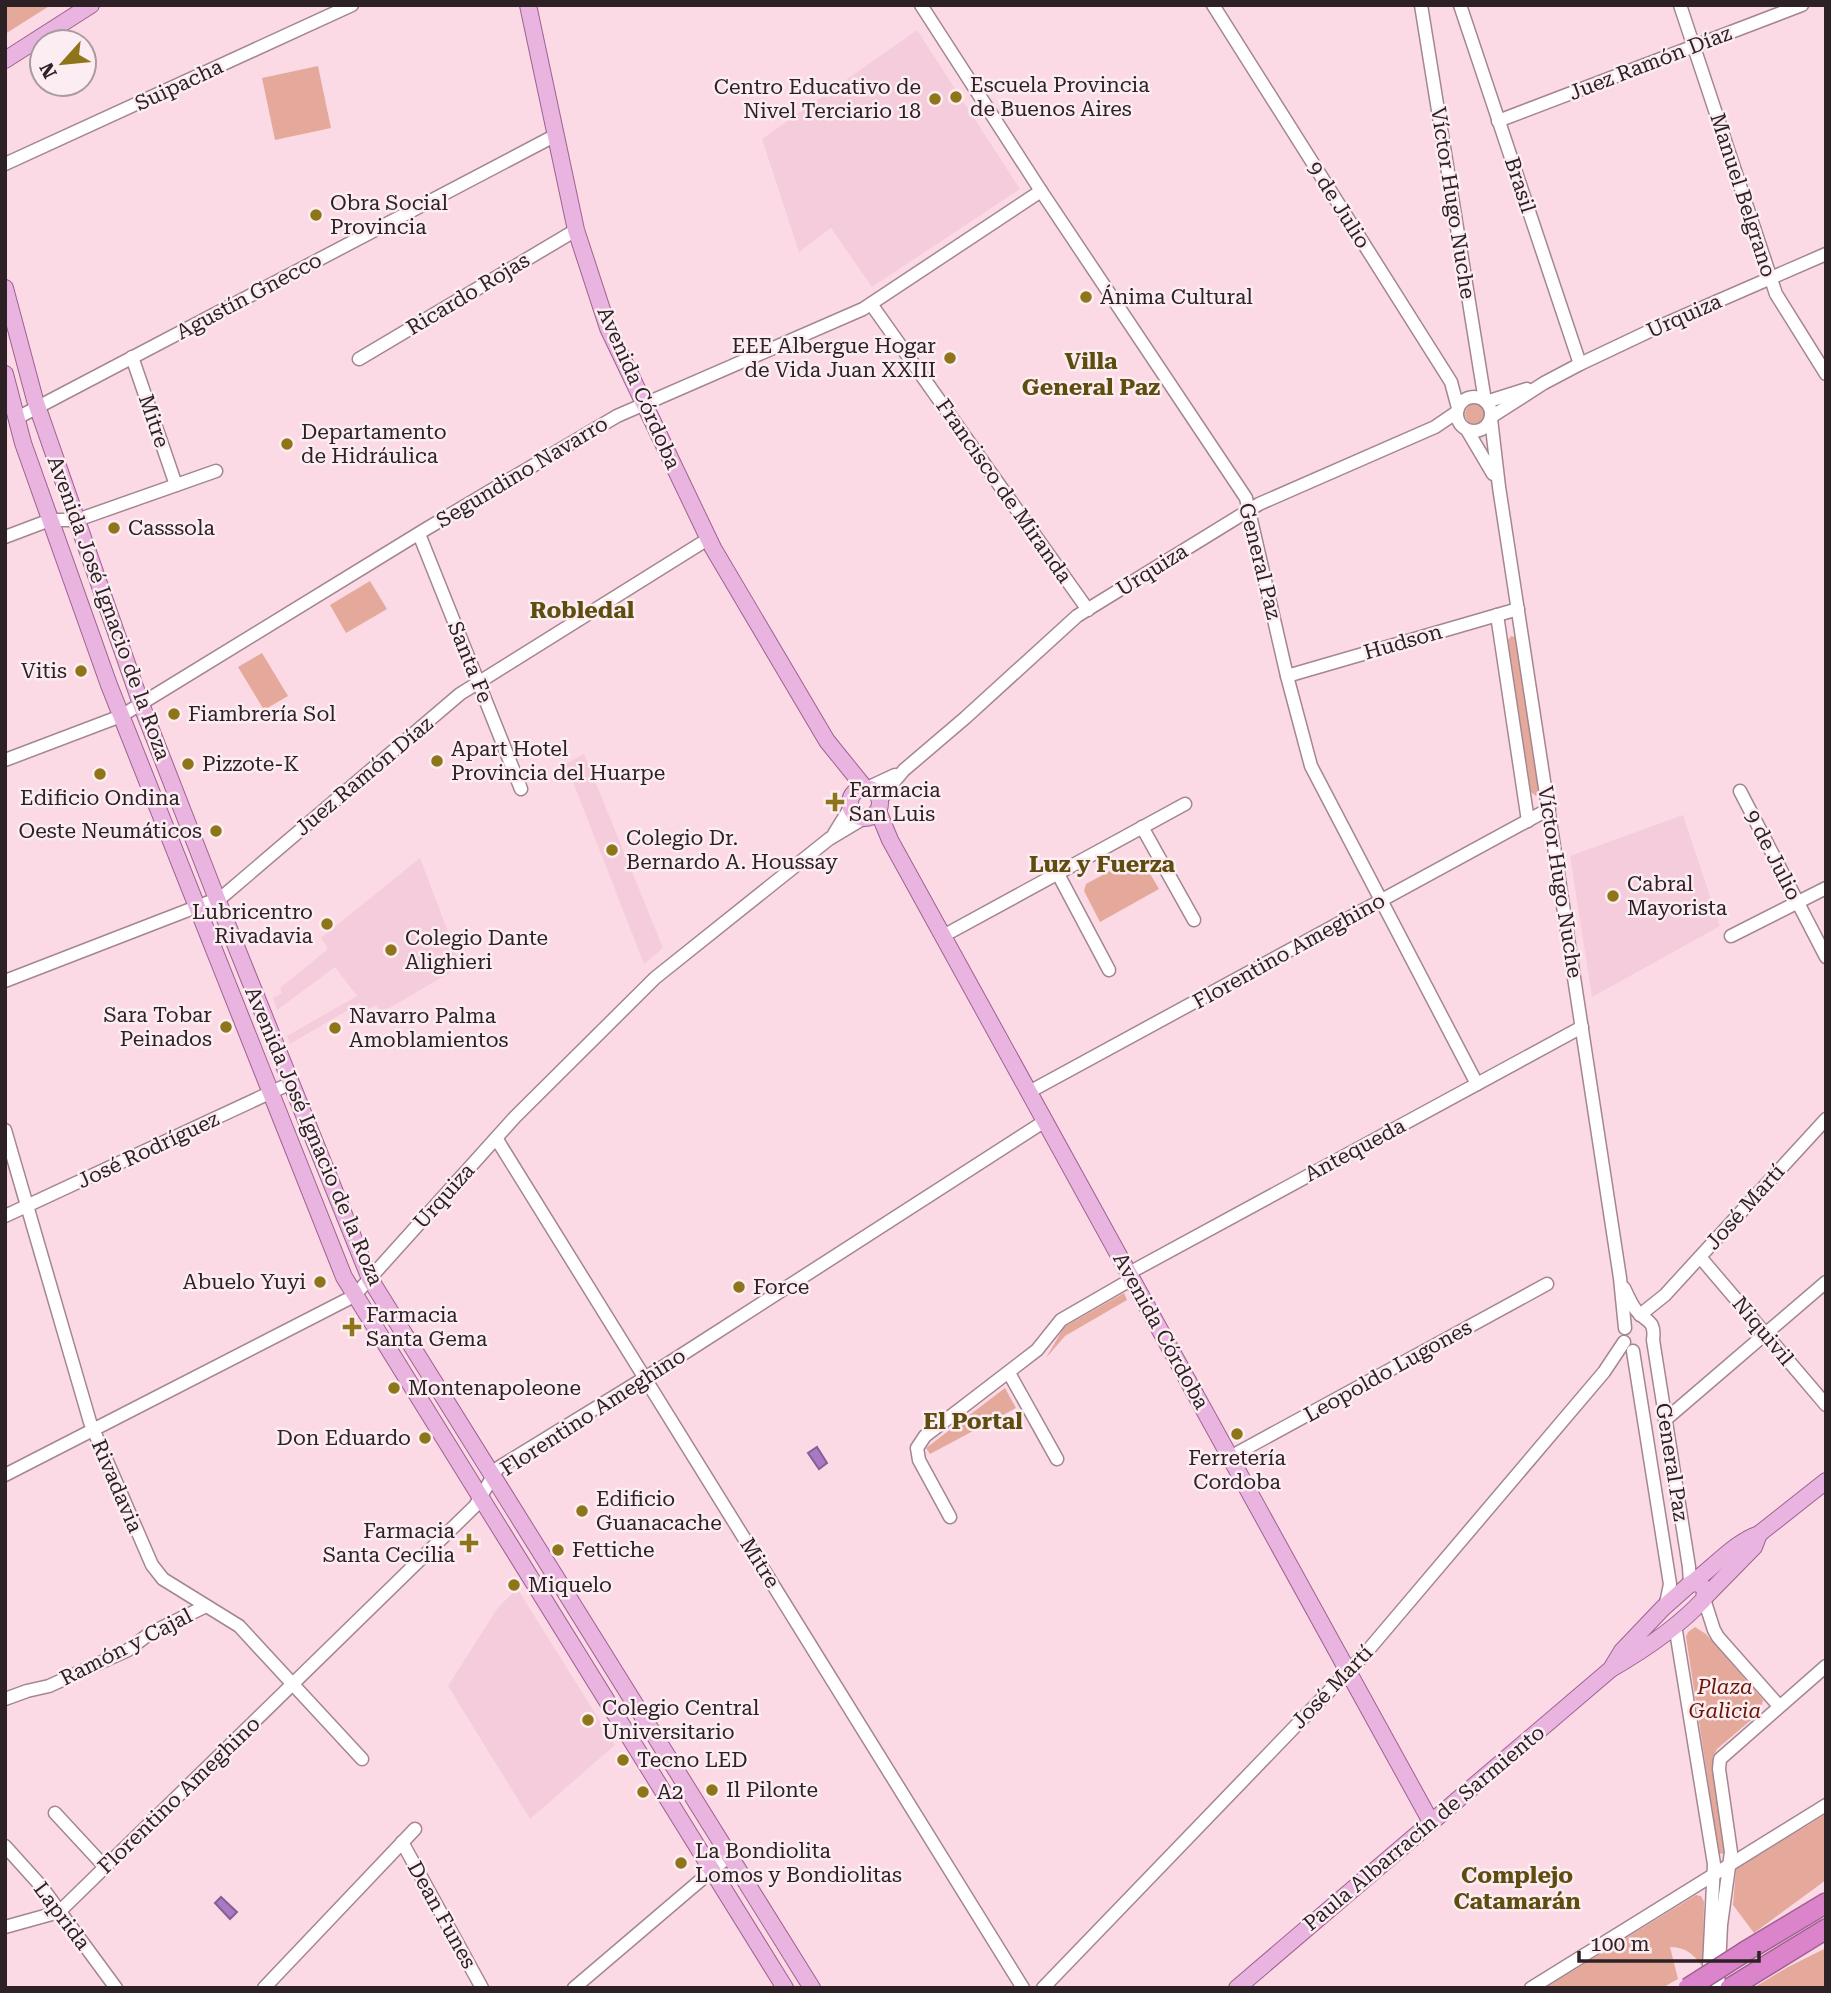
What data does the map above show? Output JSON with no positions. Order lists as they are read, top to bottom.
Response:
{
  "streets": {
    "main road": ["Avenida Córdoba", "Avenida José Ignacio de la Roza", "Paula Albarracín de Sarmiento"],
    "street": [
      "Juez Ramón Díaz",
      "Suipacha",
      "Brasil",
      "Manuel Belgrano",
      "Víctor Hugo Nuche",
      "9 de Julio",
      "Ricardo Rojas",
      "Agustín Gnecco",
      "Urquiza",
      "Mitre",
      "Segundino Navarro",
      "Francisco de Miranda",
      "General Paz",
      "Hudson",
      "Santa Fe",
      "Florentino Ameghino",
      "José Rodríguez",
      "Antequeda",
      "José Martí",
      "Niquivil",
      "Leopoldo Lugones",
      "Rivadavia",
      "Ramón y Cajal",
      "Dean Funes",
      "Laprida"
    ]
  },
  "crossings": [
    ["Juez Ramón Díaz", "Brasil"],
    ["Juez Ramón Díaz", "Manuel Belgrano"],
    ["Juez Ramón Díaz", "Avenida Córdoba"],
    ["Juez Ramón Díaz", "Avenida José Ignacio de la Roza"],
    ["Juez Ramón Díaz", "Santa Fe"],
    ["Brasil", "Urquiza"],
    ["Manuel Belgrano", "Urquiza"],
    ["Víctor Hugo Nuche", "9 de Julio"],
    ["Víctor Hugo Nuche", "Urquiza"],
    ["Víctor Hugo Nuche", "General Paz"],
    ["Víctor Hugo Nuche", "Hudson"],
    ["Víctor Hugo Nuche", "Florentino Ameghino"],
    ["Víctor Hugo Nuche", "Antequeda"],
    ["Víctor Hugo Nuche", "José Martí"],
    ["9 de Julio", "Urquiza"],
    ["Ricardo Rojas", "Avenida Córdoba"],
    ["Agustín Gnecco", "Avenida Córdoba"],
    ["Agustín Gnecco", "Mitre"],
    ["Agustín Gnecco", "Avenida José Ignacio de la Roza"],
    ["Urquiza", "Avenida Córdoba"],
    ["Urquiza", "Mitre"],
    ["Urquiza", "Francisco de Miranda"],
    ["Urquiza", "General Paz"],
    ["Urquiza", "Avenida José Ignacio de la Roza"],
    ["Urquiza", "Rivadavia"],
    ["Avenida Córdoba", "Segundino Navarro"],
    ["Avenida Córdoba", "Florentino Ameghino"],
    ["Avenida Córdoba", "Antequeda"],
    ["Avenida Córdoba", "José Martí"],
    ["Avenida Córdoba", "Leopoldo Lugones"],
    ["Avenida Córdoba", "Paula Albarracín de Sarmiento"],
    ["Mitre", "Florentino Ameghino"],
    ["Segundino Navarro", "Francisco de Miranda"],
    ["Segundino Navarro", "General Paz"],
    ["Segundino Navarro", "Avenida José Ignacio de la Roza"],
    ["Segundino Navarro", "Santa Fe"],
    ["General Paz", "Hudson"],
    ["General Paz", "Florentino Ameghino"],
    ["General Paz", "Antequeda"],
    ["General Paz", "José Martí"],
    ["General Paz", "Paula Albarracín de Sarmiento"],
    ["Avenida José Ignacio de la Roza", "Florentino Ameghino"],
    ["Avenida José Ignacio de la Roza", "José Rodríguez"],
    ["Florentino Ameghino", "Rivadavia"],
    ["Florentino Ameghino", "Laprida"],
    ["José Rodríguez", "Rivadavia"],
    ["José Martí", "Niquivil"],
    ["Rivadavia", "Ramón y Cajal"]
  ],
  "districts": [
    "Villa General Paz",
    "Robledal",
    "Luz y Fuerza",
    "El Portal",
    "Complejo Catamarán"
  ],
  "parks": ["Plaza Galicia"],
  "places": {
    "other": [
      "Escuela Provincia de Buenos Aires",
      "Centro Educativo de Nivel Terciario 18",
      "Obra Social Provincia",
      "Ánima Cultural",
      "EEE Albergue Hogar de Vida Juan XXIII",
      "Departamento de Hidráulica",
      "Casssola",
      "Vitis",
      "Fiambrería Sol",
      "Apart Hotel Provincia del Huarpe",
      "Pizzote-K",
      "Edificio Ondina",
      "Oeste Neumáticos",
      "Colegio Dr. Bernardo A. Houssay",
      "Cabral Mayorista",
      "Lubricentro Rivadavia",
      "Colegio Dante Alighieri",
      "Sara Tobar Peinados",
      "Navarro Palma Amoblamientos",
      "Abuelo Yuyi",
      "Force",
      "Montenapoleone",
      "Ferretería Cordoba",
      "Don Eduardo",
      "Edificio Guanacache",
      "Fettiche",
      "Miquelo",
      "Colegio Central Universitario",
      "Tecno LED",
      "Il Pilonte",
      "A2",
      "La Bondiolita Lomos y Bondiolitas"
    ],
    "health": ["Farmacia San Luis", "Farmacia Santa Gema", "Farmacia Santa Cecilia"]
  },
  "scale_bar": "100 m",
  "north": "bottom left"
}
